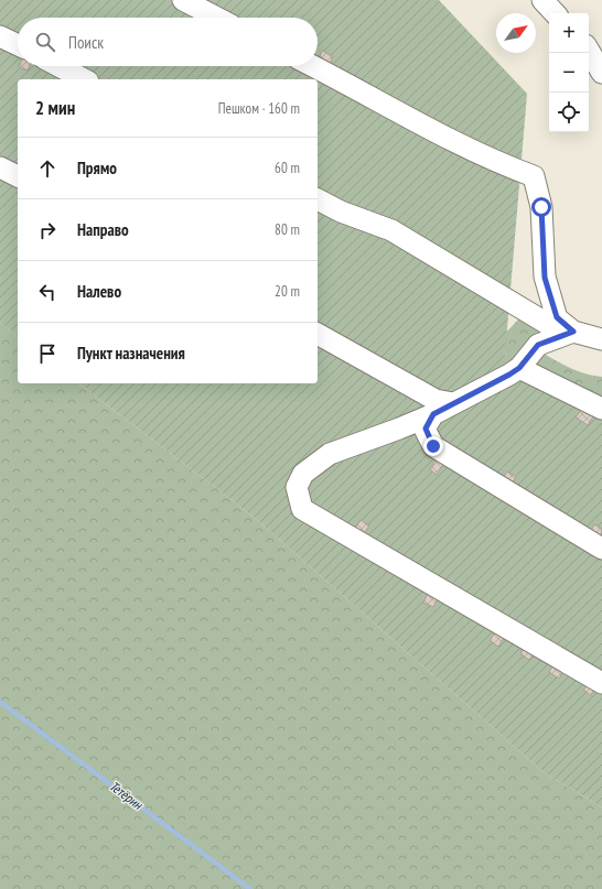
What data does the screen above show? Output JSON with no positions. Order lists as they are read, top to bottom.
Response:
{
  "water": ["Тетёрин"],
  "north": "top right",
  "page": {
    "map_buttons": ["+", "−"],
    "search": "Поиск",
    "heading": ["2 мин", "Пешком · 160 m"],
    "list": [
      ["Прямо", "60 m"],
      ["Направо", "80 m"],
      ["Налево", "20 m"],
      "Пункт назначения"
    ]
  }
}
